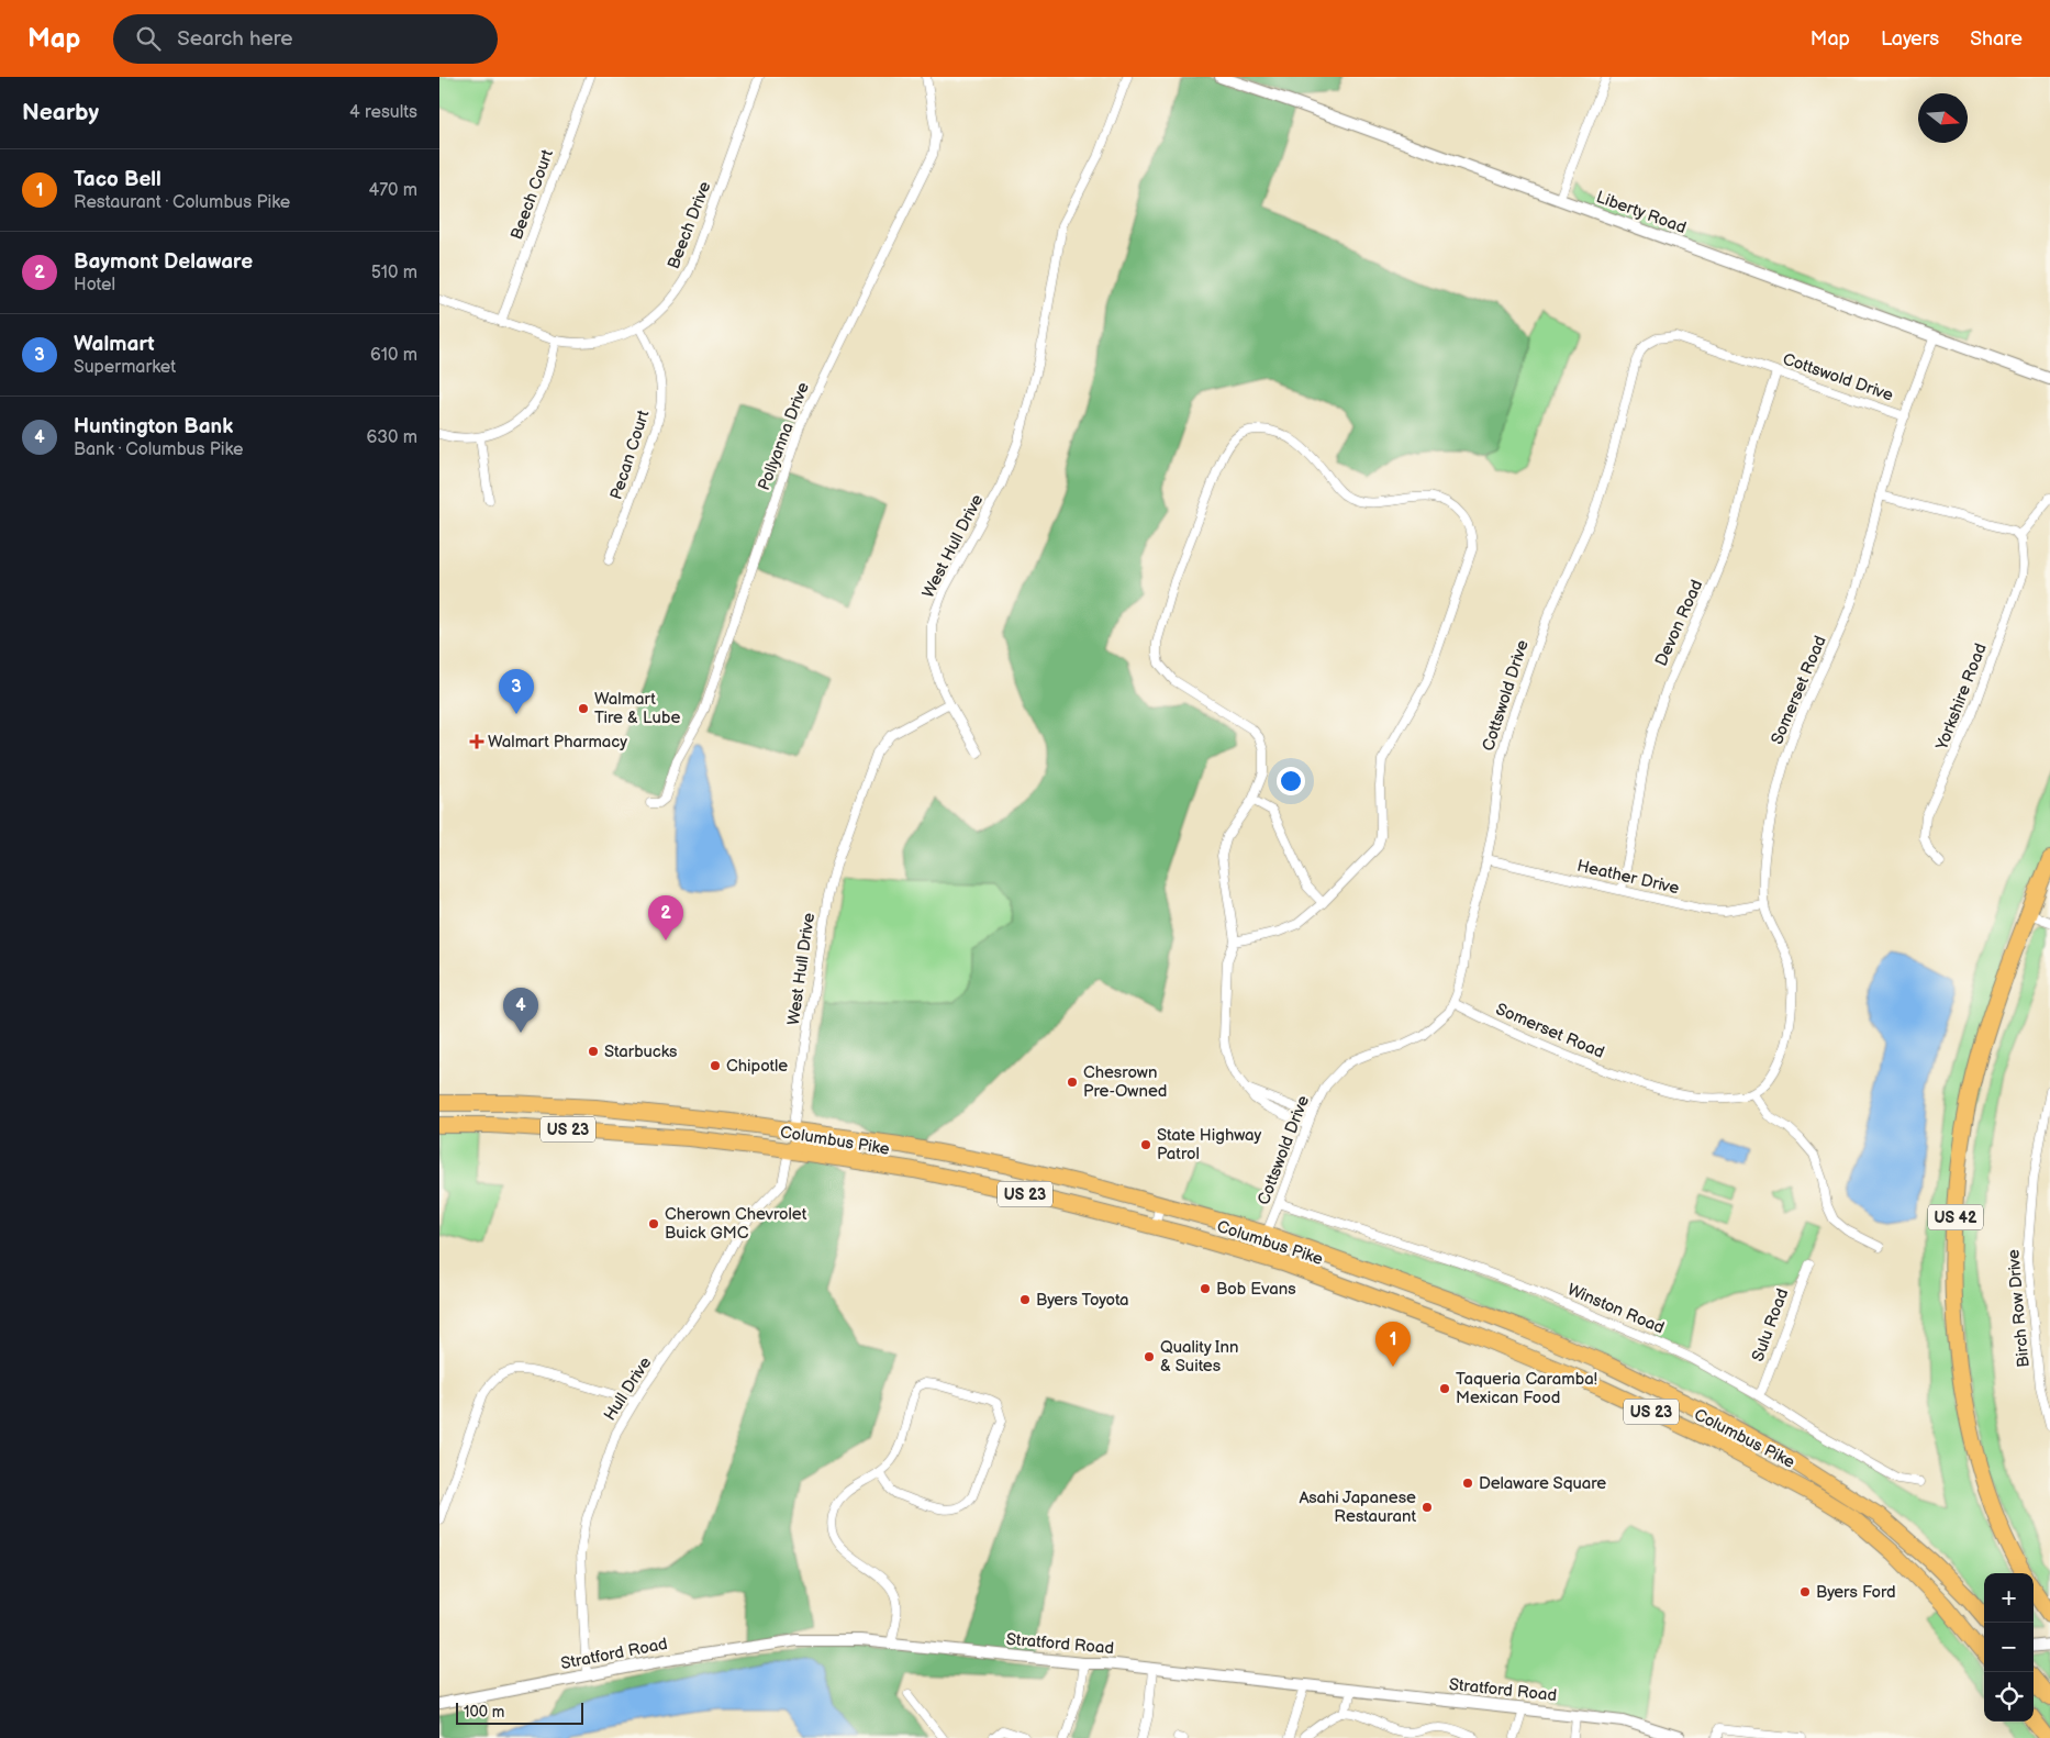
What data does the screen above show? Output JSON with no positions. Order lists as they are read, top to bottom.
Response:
{
  "streets": {
    "highway": ["US 23", "Columbus Pike", "US 42"],
    "street": [
      "Beech Court",
      "Liberty Road",
      "Beech Drive",
      "Cottswold Drive",
      "Pollyanna Drive",
      "Pecan Court",
      "West Hull Drive",
      "Devon Road",
      "Somerset Road",
      "Yorkshire Road",
      "Heather Drive",
      "Winston Road",
      "Birch Row Drive",
      "Sulu Road",
      "Hull Drive",
      "Stratford Road"
    ]
  },
  "crossings": [
    ["Beech Court", "Beech Drive"],
    ["Liberty Road", "Somerset Road"],
    ["Beech Drive", "Pecan Court"],
    ["Cottswold Drive", "Devon Road"],
    ["Cottswold Drive", "Somerset Road"],
    ["Cottswold Drive", "Heather Drive"],
    ["Cottswold Drive", "Columbus Pike"],
    ["Cottswold Drive", "Winston Road"],
    ["West Hull Drive", "Columbus Pike"],
    ["Devon Road", "Heather Drive"],
    ["Somerset Road", "Heather Drive"],
    ["Columbus Pike", "Hull Drive"],
    ["Winston Road", "Sulu Road"],
    ["Hull Drive", "Stratford Road"]
  ],
  "places": {
    "other": [
      "Walmart Tire & Lube",
      "Starbucks",
      "Chipotle",
      "Chesrown Pre-Owned",
      "State Highway Patrol",
      "Cherown Chevrolet Buick GMC",
      "Bob Evans",
      "Byers Toyota",
      "Quality Inn & Suites",
      "Taqueria Caramba! Mexican Food",
      "Delaware Square",
      "Asahi Japanese Restaurant",
      "Byers Ford"
    ],
    "health": ["Walmart Pharmacy"]
  },
  "scale_bar": "100 m",
  "north": "right",
  "page": {
    "header": "Map",
    "search": "Search here",
    "nav": ["Map", "Layers", "Share"],
    "heading": ["Nearby", "4 results"],
    "list": [
      {
        "mark": "1",
        "name": "Taco Bell",
        "note": "Restaurant · Columbus Pike",
        "value": "470 m"
      },
      {
        "mark": "2",
        "name": "Baymont Delaware",
        "note": "Hotel",
        "value": "510 m"
      },
      {
        "mark": "3",
        "name": "Walmart",
        "note": "Supermarket",
        "value": "610 m"
      },
      {
        "mark": "4",
        "name": "Huntington Bank",
        "note": "Bank · Columbus Pike",
        "value": "630 m"
      }
    ],
    "pins": [
      "3",
      "2",
      "4",
      "1"
    ],
    "map_buttons": ["+", "−"],
    "scale": "100 m"
  }
}
